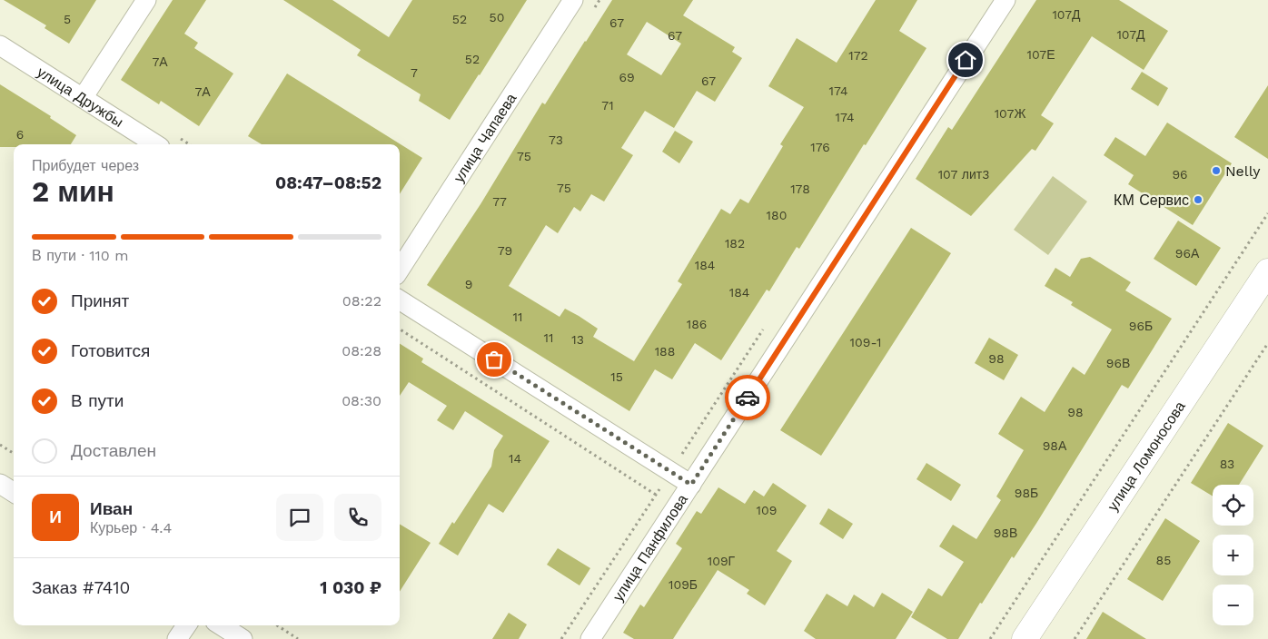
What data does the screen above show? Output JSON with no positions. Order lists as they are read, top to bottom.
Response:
{
  "streets": {
    "street": [
      "улица Дружбы",
      "улица Чапаева",
      "улица Ломоносова",
      "улица Панфилова"
    ]
  },
  "places": ["Nelly", "КМ Сервис"],
  "house_numbers": [
    "107Д",
    "50",
    "5",
    "52",
    "67",
    "107Д",
    "67",
    "107Е",
    "172",
    "52",
    "7А",
    "7",
    "69",
    "67",
    "174",
    "7А",
    "71",
    "107Ж",
    "174",
    "6",
    "73",
    "176",
    "75",
    "107 лит3",
    "96",
    "75",
    "178",
    "77",
    "180",
    "182",
    "79",
    "96А",
    "184",
    "9",
    "184",
    "11",
    "186",
    "96Б",
    "11",
    "13",
    "109-1",
    "188",
    "98",
    "96В",
    "15",
    "98",
    "98А",
    "14",
    "83",
    "98Б",
    "109",
    "98В",
    "85",
    "109Г",
    "109Б"
  ],
  "page": {
    "heading": ["2 мин", "Прибудет через", "08:47–08:52"],
    "panel": [
      "Иван",
      "Курьер · 4.4",
      "Заказ #7410",
      "1 030 ₽"
    ],
    "bar": "В пути · 110 m",
    "list": [
      ["Принят", "08:22"],
      ["Готовится", "08:28"],
      ["В пути", "08:30"],
      "Доставлен"
    ],
    "map_buttons": ["+", "−"],
    "round": "И"
  }
}
